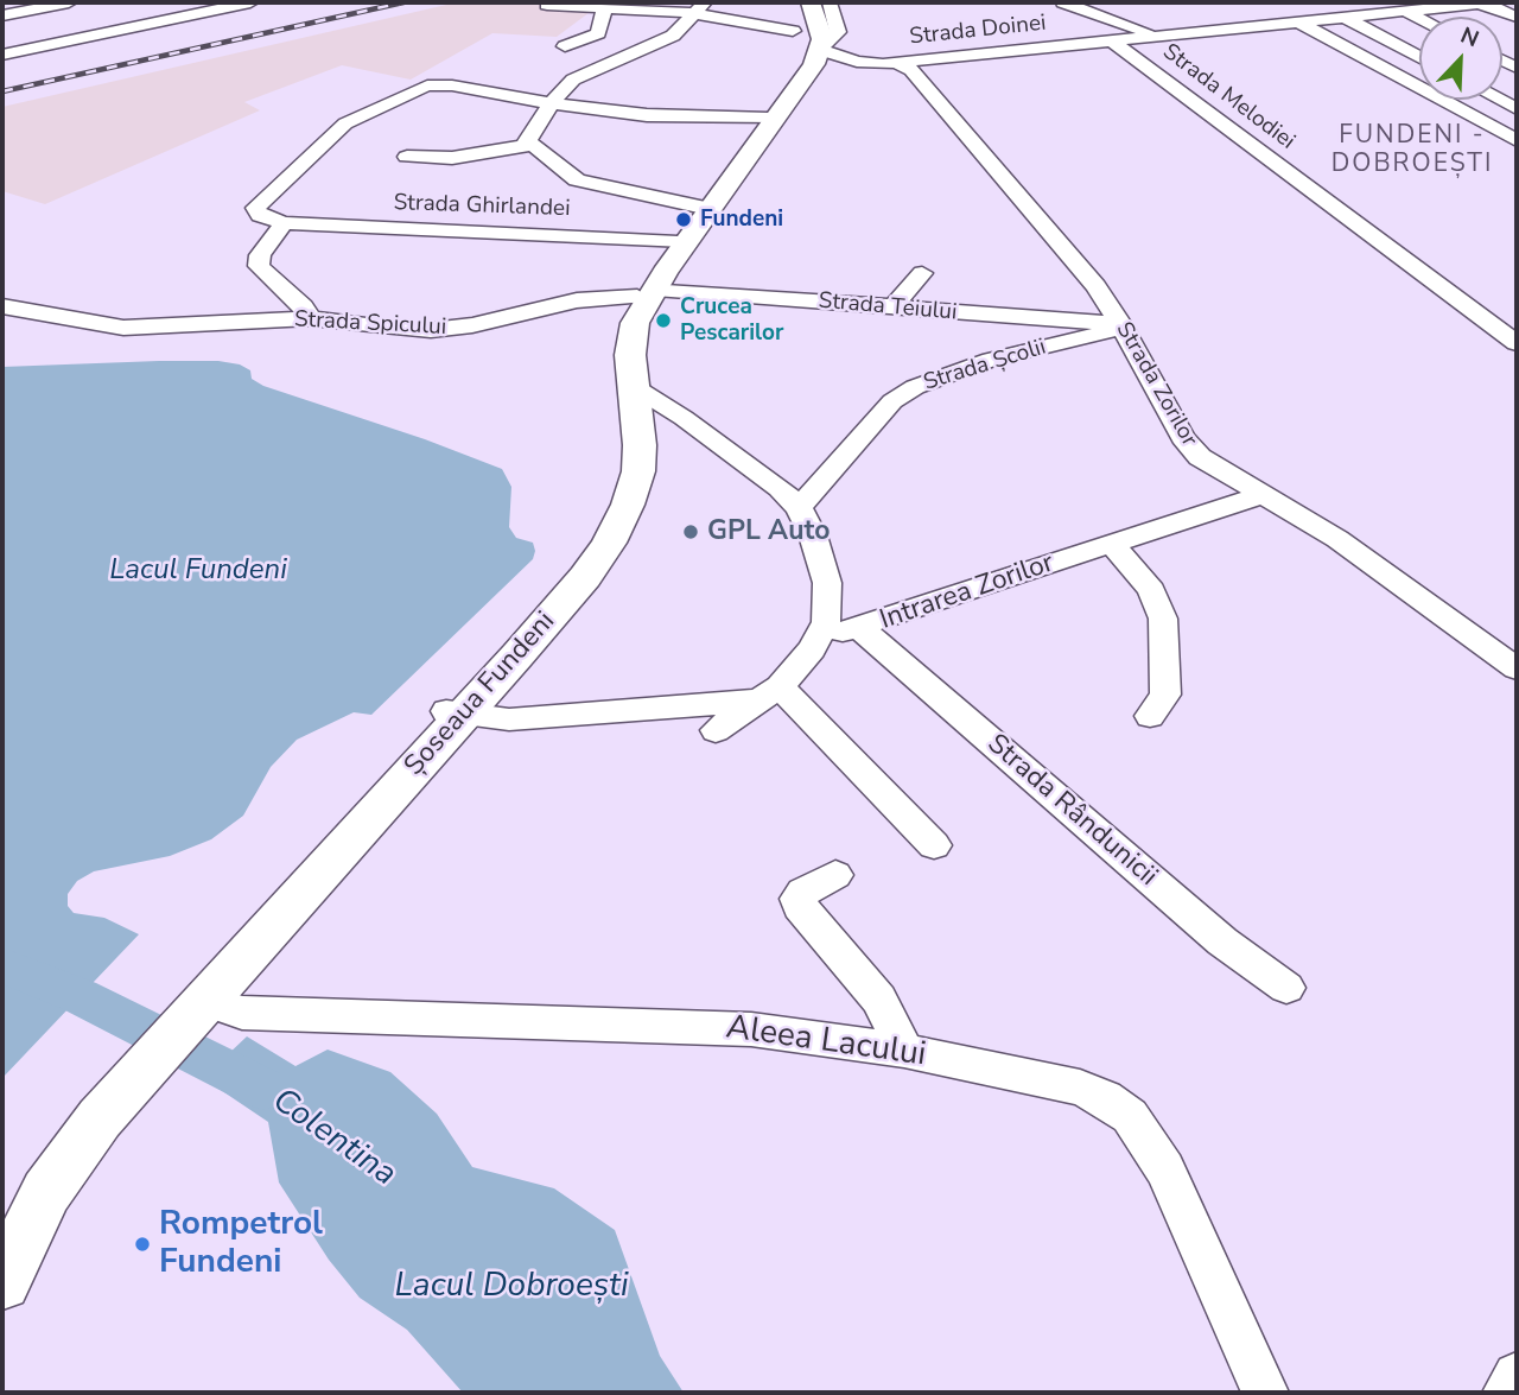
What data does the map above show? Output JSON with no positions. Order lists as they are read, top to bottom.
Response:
{
  "streets": {
    "main road": ["Șoseaua Fundeni"],
    "street": [
      "Strada Doinei",
      "Strada Melodiei",
      "Strada Ghirlandei",
      "Strada Teiului",
      "Strada Spicului",
      "Strada Școlii",
      "Strada Zorilor",
      "Intrarea Zorilor",
      "Strada Rândunicii",
      "Aleea Lacului"
    ]
  },
  "crossings": [
    ["Strada Doinei", "Strada Melodiei"],
    ["Strada Doinei", "Strada Zorilor"],
    ["Strada Doinei", "Șoseaua Fundeni"],
    ["Strada Ghirlandei", "Șoseaua Fundeni"],
    ["Strada Teiului", "Strada Spicului"],
    ["Strada Teiului", "Strada Școlii"],
    ["Strada Teiului", "Strada Zorilor"],
    ["Strada Teiului", "Șoseaua Fundeni"],
    ["Strada Spicului", "Șoseaua Fundeni"],
    ["Strada Școlii", "Strada Zorilor"],
    ["Strada Zorilor", "Intrarea Zorilor"],
    ["Intrarea Zorilor", "Strada Rândunicii"],
    ["Șoseaua Fundeni", "Aleea Lacului"]
  ],
  "districts": ["FUNDENI - DOBROEȘTI"],
  "water": ["Lacul Fundeni", "Colentina", "Lacul Dobroești"],
  "places": [
    "Fundeni",
    "Crucea Pescarilor",
    "GPL Auto",
    "Rompetrol Fundeni"
  ],
  "north": "top right"
}
